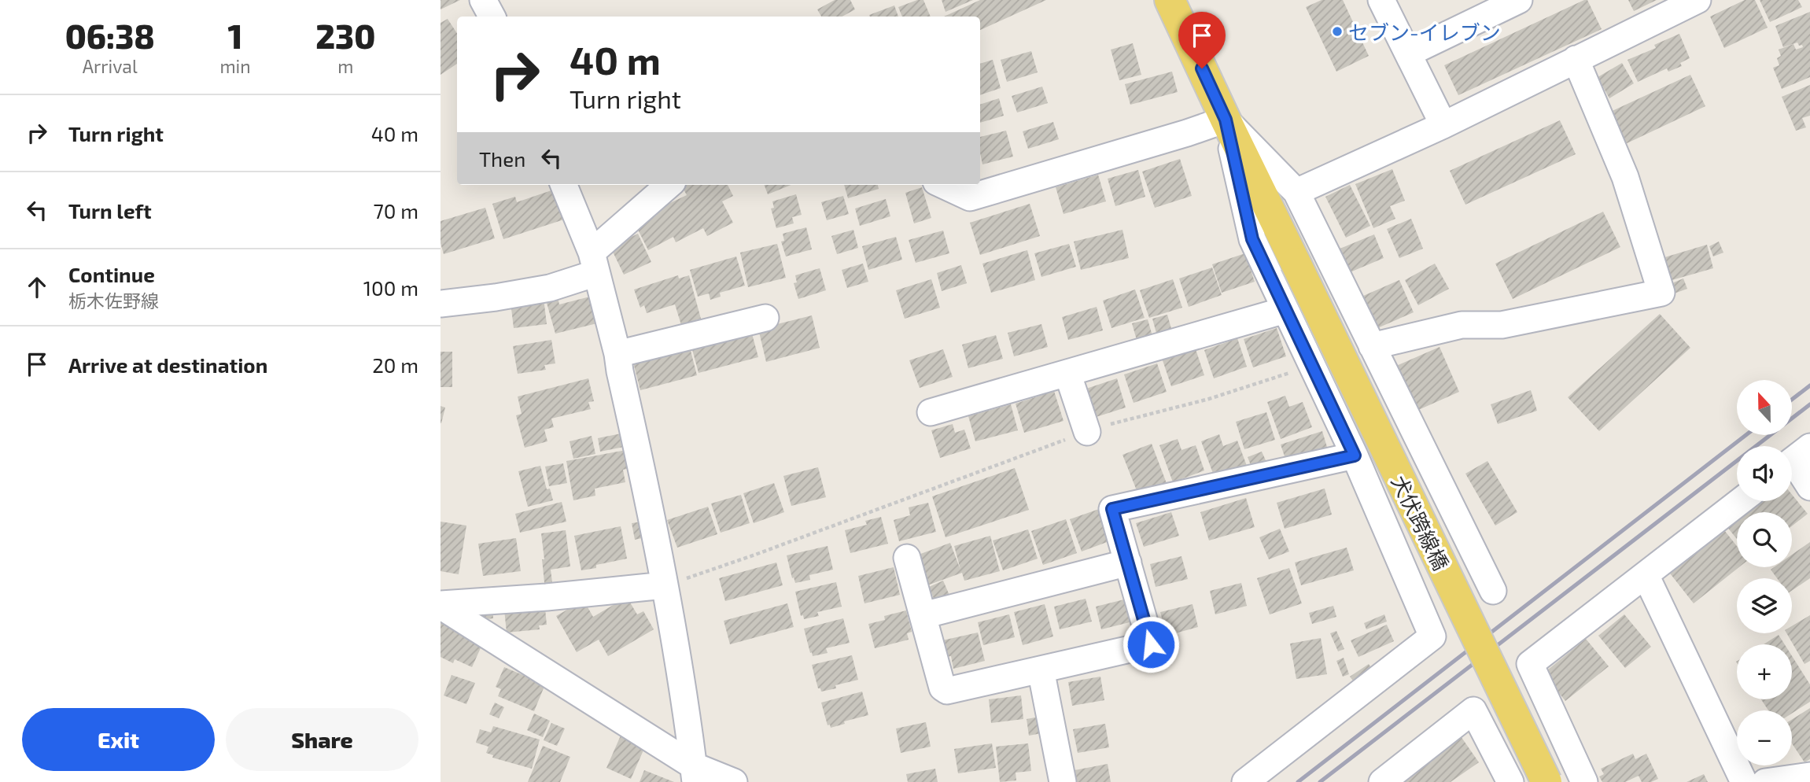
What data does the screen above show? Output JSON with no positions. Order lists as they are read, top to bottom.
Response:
{
  "streets": {
    "main road": ["犬伏跨線橋"]
  },
  "places": ["セブン-イレブン"],
  "north": "top",
  "page": {
    "eta": [
      "06:38",
      "Arrival",
      "1",
      "min",
      "230",
      "m"
    ],
    "turn": ["40 m", "Turn right"],
    "list": [
      {
        "name": "Turn right",
        "value": "40 m"
      },
      {
        "name": "Turn left",
        "value": "70 m"
      },
      {
        "name": "Continue",
        "note": "栃木佐野線",
        "value": "100 m"
      },
      {
        "name": "Arrive at destination",
        "value": "20 m"
      }
    ],
    "then": "Then",
    "map_buttons": ["+", "−"],
    "buttons": ["Exit", "Share"]
  }
}
